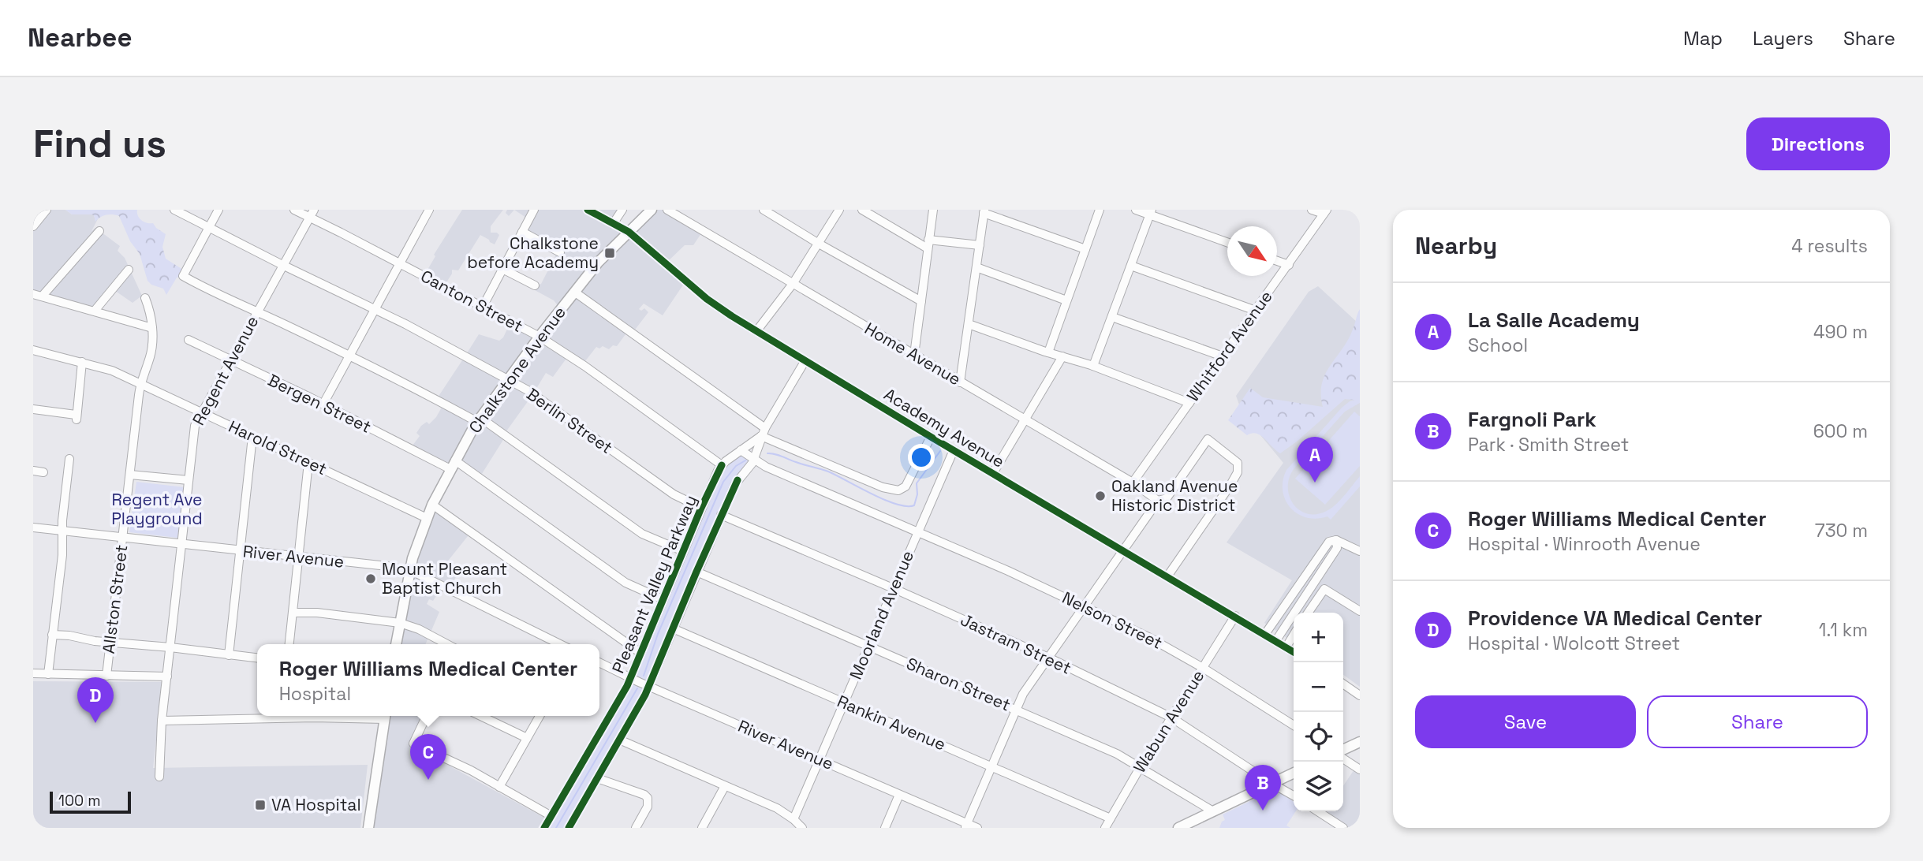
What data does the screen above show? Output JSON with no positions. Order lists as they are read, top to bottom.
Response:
{
  "streets": {
    "main road": ["Chalkstone Avenue"],
    "street": [
      "Canton Street",
      "Whitford Avenue",
      "Home Avenue",
      "Regent Avenue",
      "Bergen Street",
      "Berlin Street",
      "Academy Avenue",
      "Harold Street",
      "River Avenue",
      "Pleasant Valley Parkway",
      "Allston Street",
      "Moorland Avenue",
      "Nelson Street",
      "Jastram Street",
      "Sharon Street",
      "Wabun Avenue",
      "Rankin Avenue"
    ]
  },
  "crossings": [
    ["Canton Street", "Chalkstone Avenue"],
    ["Canton Street", "Regent Avenue"],
    ["Canton Street", "Pleasant Valley Parkway"],
    ["Whitford Avenue", "Home Avenue"],
    ["Chalkstone Avenue", "Bergen Street"],
    ["Chalkstone Avenue", "Berlin Street"],
    ["Chalkstone Avenue", "Academy Avenue"],
    ["Chalkstone Avenue", "Harold Street"],
    ["Chalkstone Avenue", "River Avenue"],
    ["Regent Avenue", "Bergen Street"],
    ["Regent Avenue", "Berlin Street"],
    ["Regent Avenue", "Harold Street"],
    ["Regent Avenue", "River Avenue"],
    ["Berlin Street", "Pleasant Valley Parkway"],
    ["Academy Avenue", "Wabun Avenue"],
    ["Harold Street", "Allston Street"],
    ["River Avenue", "Pleasant Valley Parkway"],
    ["River Avenue", "Allston Street"],
    ["River Avenue", "Moorland Avenue"],
    ["Pleasant Valley Parkway", "Jastram Street"],
    ["Pleasant Valley Parkway", "Sharon Street"],
    ["Pleasant Valley Parkway", "Rankin Avenue"],
    ["Moorland Avenue", "Nelson Street"],
    ["Moorland Avenue", "Jastram Street"],
    ["Moorland Avenue", "Sharon Street"],
    ["Moorland Avenue", "Rankin Avenue"],
    ["Nelson Street", "Wabun Avenue"],
    ["Jastram Street", "Wabun Avenue"],
    ["Sharon Street", "Wabun Avenue"],
    ["Wabun Avenue", "Rankin Avenue"]
  ],
  "parks": ["Regent Ave Playground"],
  "places": {
    "transit": ["Chalkstone before Academy", "VA Hospital"],
    "other": ["Oakland Avenue Historic District", "Mount Pleasant Baptist Church"]
  },
  "scale_bar": "100 m",
  "north": "bottom right",
  "page": {
    "header": "Nearbee",
    "nav": ["Map", "Layers", "Share"],
    "buttons": [
      "Directions",
      ["Save", "Share"]
    ],
    "title": "Find us",
    "heading": ["Nearby", "4 results"],
    "list": [
      {
        "mark": "A",
        "name": "La Salle Academy",
        "note": "School",
        "value": "490 m"
      },
      {
        "mark": "B",
        "name": "Fargnoli Park",
        "note": "Park · Smith Street",
        "value": "600 m"
      },
      {
        "mark": "C",
        "name": "Roger Williams Medical Center",
        "note": "Hospital · Winrooth Avenue",
        "value": "730 m"
      },
      {
        "mark": "D",
        "name": "Providence VA Medical Center",
        "note": "Hospital · Wolcott Street",
        "value": "1.1 km"
      }
    ],
    "pins": [
      "A",
      "D",
      "C",
      "B"
    ],
    "map_buttons": ["+", "−"],
    "popup": ["Roger Williams Medical Center", "Hospital"],
    "scale": "100 m"
  }
}
